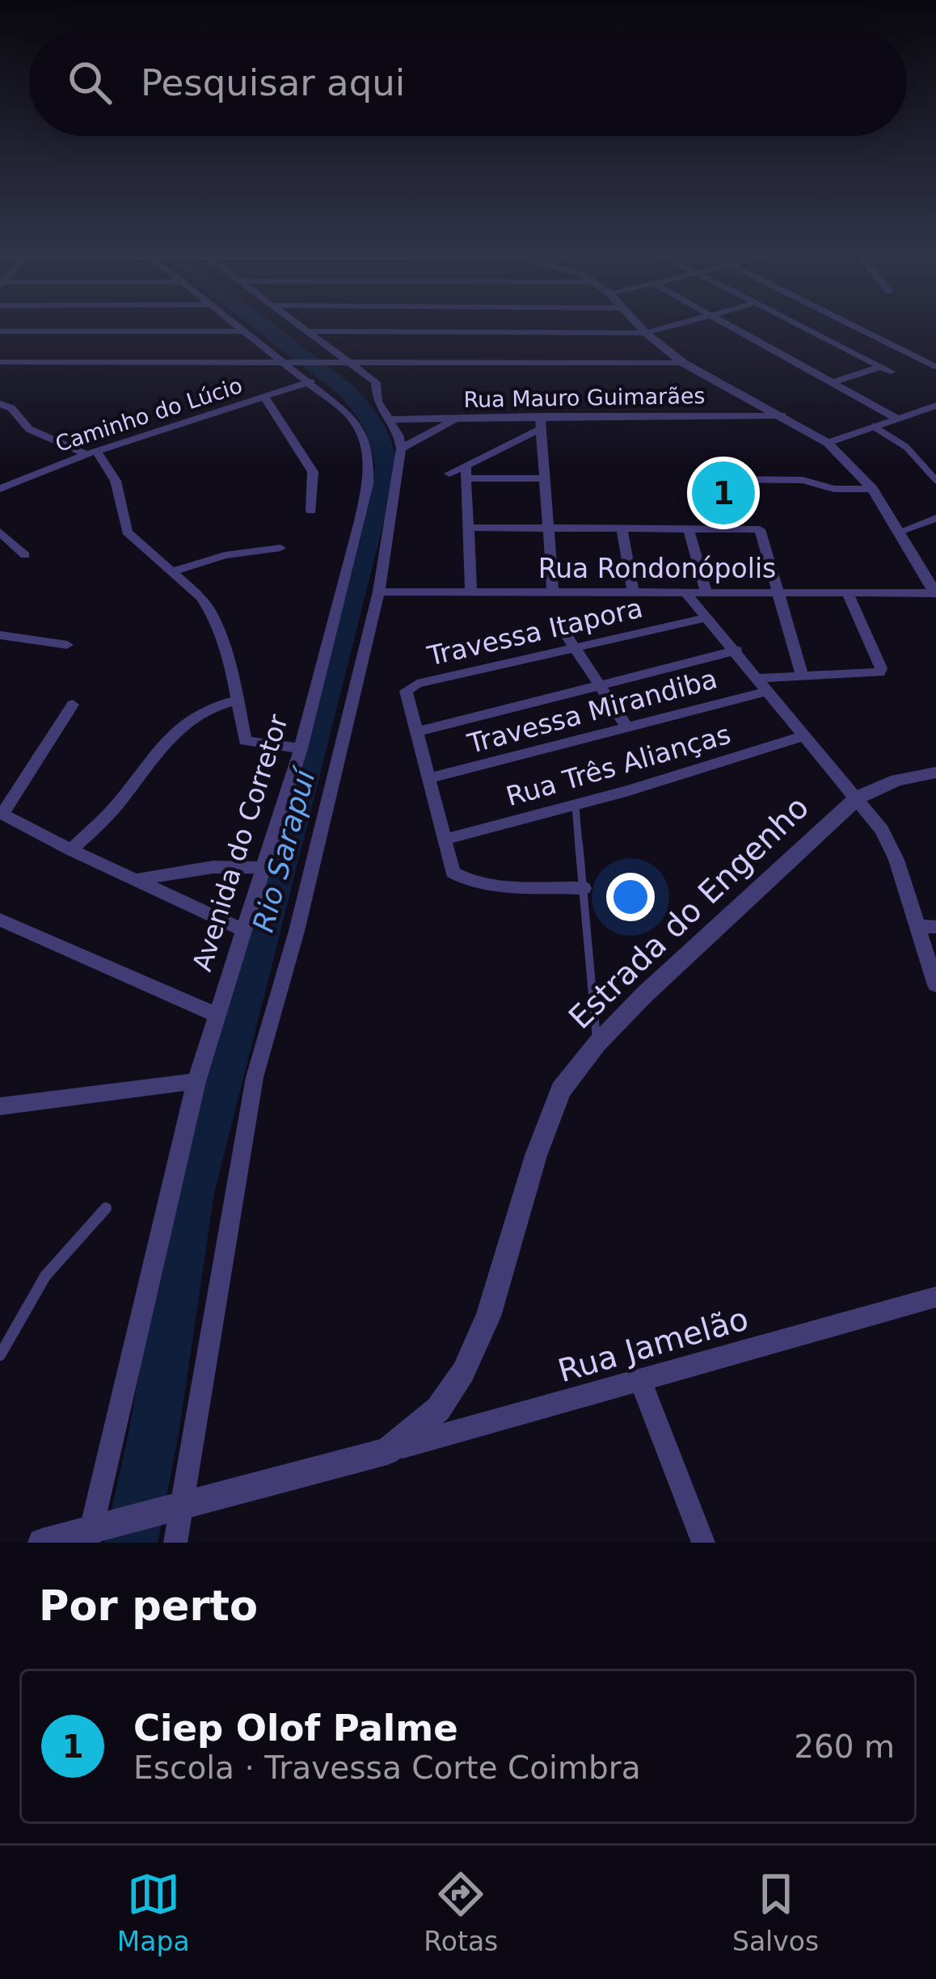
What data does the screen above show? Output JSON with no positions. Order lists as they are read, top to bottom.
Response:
{
  "streets": {
    "street": [
      "Rua Mauro Guimarães",
      "Caminho do Lúcio",
      "Rua Rondonópolis",
      "Travessa Itapora",
      "Travessa Mirandiba",
      "Rua Três Alianças",
      "Avenida do Corretor",
      "Estrada do Engenho",
      "Rua Jamelão"
    ]
  },
  "crossings": [
    ["Caminho do Lúcio", "Avenida do Corretor"],
    ["Rua Rondonópolis", "Travessa Mirandiba"],
    ["Travessa Itapora", "Travessa Mirandiba"],
    ["Travessa Itapora", "Rua Três Alianças"],
    ["Avenida do Corretor", "Estrada do Engenho"],
    ["Estrada do Engenho", "Rua Jamelão"]
  ],
  "water": ["Rio Sarapuí"],
  "page": {
    "search": "Pesquisar aqui",
    "pins": "1",
    "heading": "Por perto",
    "list": [
      {
        "mark": "1",
        "name": "Ciep Olof Palme",
        "note": "Escola · Travessa Corte Coimbra",
        "value": "260 m"
      }
    ],
    "nav": ["Mapa", "Rotas", "Salvos"]
  }
}
